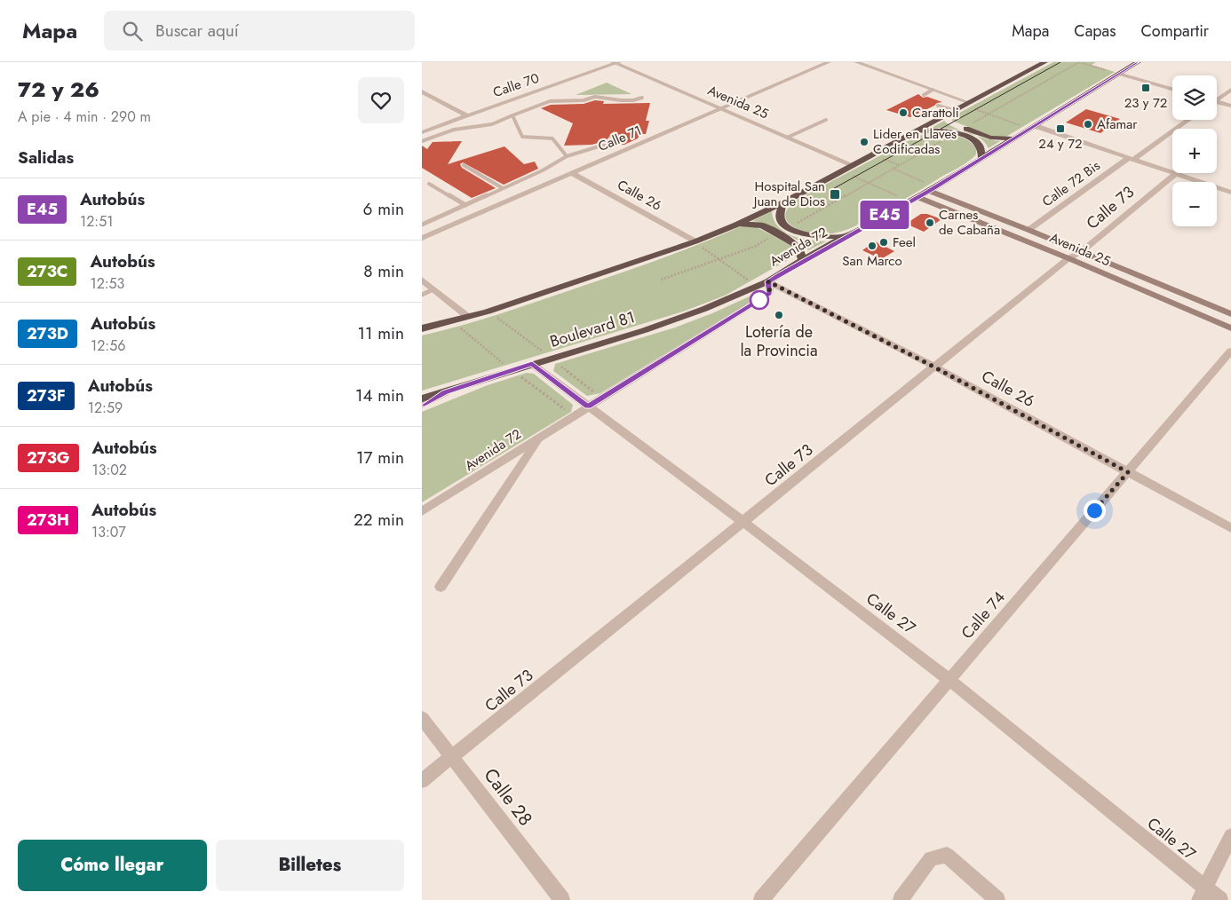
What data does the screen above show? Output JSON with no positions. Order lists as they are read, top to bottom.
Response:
{
  "streets": {
    "highway": ["Avenida 72", "Boulevard 81"],
    "main road": ["Avenida 25"],
    "street": [
      "Calle 70",
      "Calle 71",
      "Calle 72 Bis",
      "Calle 26",
      "Calle 73",
      "Calle 27",
      "Calle 74",
      "Calle 28"
    ]
  },
  "crossings": [
    ["Calle 70", "Avenida 25"],
    ["Avenida 25", "Calle 71"],
    ["Avenida 25", "Calle 72 Bis"],
    ["Avenida 25", "Calle 73"],
    ["Avenida 25", "Avenida 72"],
    ["Calle 71", "Calle 26"],
    ["Calle 26", "Calle 73"],
    ["Calle 26", "Avenida 72"],
    ["Calle 26", "Boulevard 81"],
    ["Calle 26", "Calle 74"],
    ["Calle 73", "Calle 27"],
    ["Calle 73", "Calle 28"],
    ["Avenida 72", "Boulevard 81"],
    ["Avenida 72", "Calle 27"],
    ["Boulevard 81", "Calle 27"],
    ["Calle 27", "Calle 74"]
  ],
  "places": {
    "transit": ["23 y 72", "24 y 72", "Hospital San Juan de Dios"],
    "other": [
      "Carattoli",
      "Afamar",
      "Lider en Llaves Codificadas",
      "Carnes de Cabaña",
      "Feel",
      "San Marco",
      "Lotería de la Provincia"
    ]
  },
  "lines": ["bus line E45"],
  "page": {
    "header": "Mapa",
    "search": "Buscar aquí",
    "nav": ["Mapa", "Capas", "Compartir"],
    "heading": [
      ["72 y 26", "A pie · 4 min · 290 m"],
      "Salidas"
    ],
    "on_map": "E45",
    "map_buttons": ["+", "−"],
    "list": [
      {
        "mark": "E45",
        "name": "Autobús",
        "note": "12:51",
        "value": "6 min"
      },
      {
        "mark": "273C",
        "name": "Autobús",
        "note": "12:53",
        "value": "8 min"
      },
      {
        "mark": "273D",
        "name": "Autobús",
        "note": "12:56",
        "value": "11 min"
      },
      {
        "mark": "273F",
        "name": "Autobús",
        "note": "12:59",
        "value": "14 min"
      },
      {
        "mark": "273G",
        "name": "Autobús",
        "note": "13:02",
        "value": "17 min"
      },
      {
        "mark": "273H",
        "name": "Autobús",
        "note": "13:07",
        "value": "22 min"
      }
    ],
    "buttons": ["Cómo llegar", "Billetes"]
  }
}
